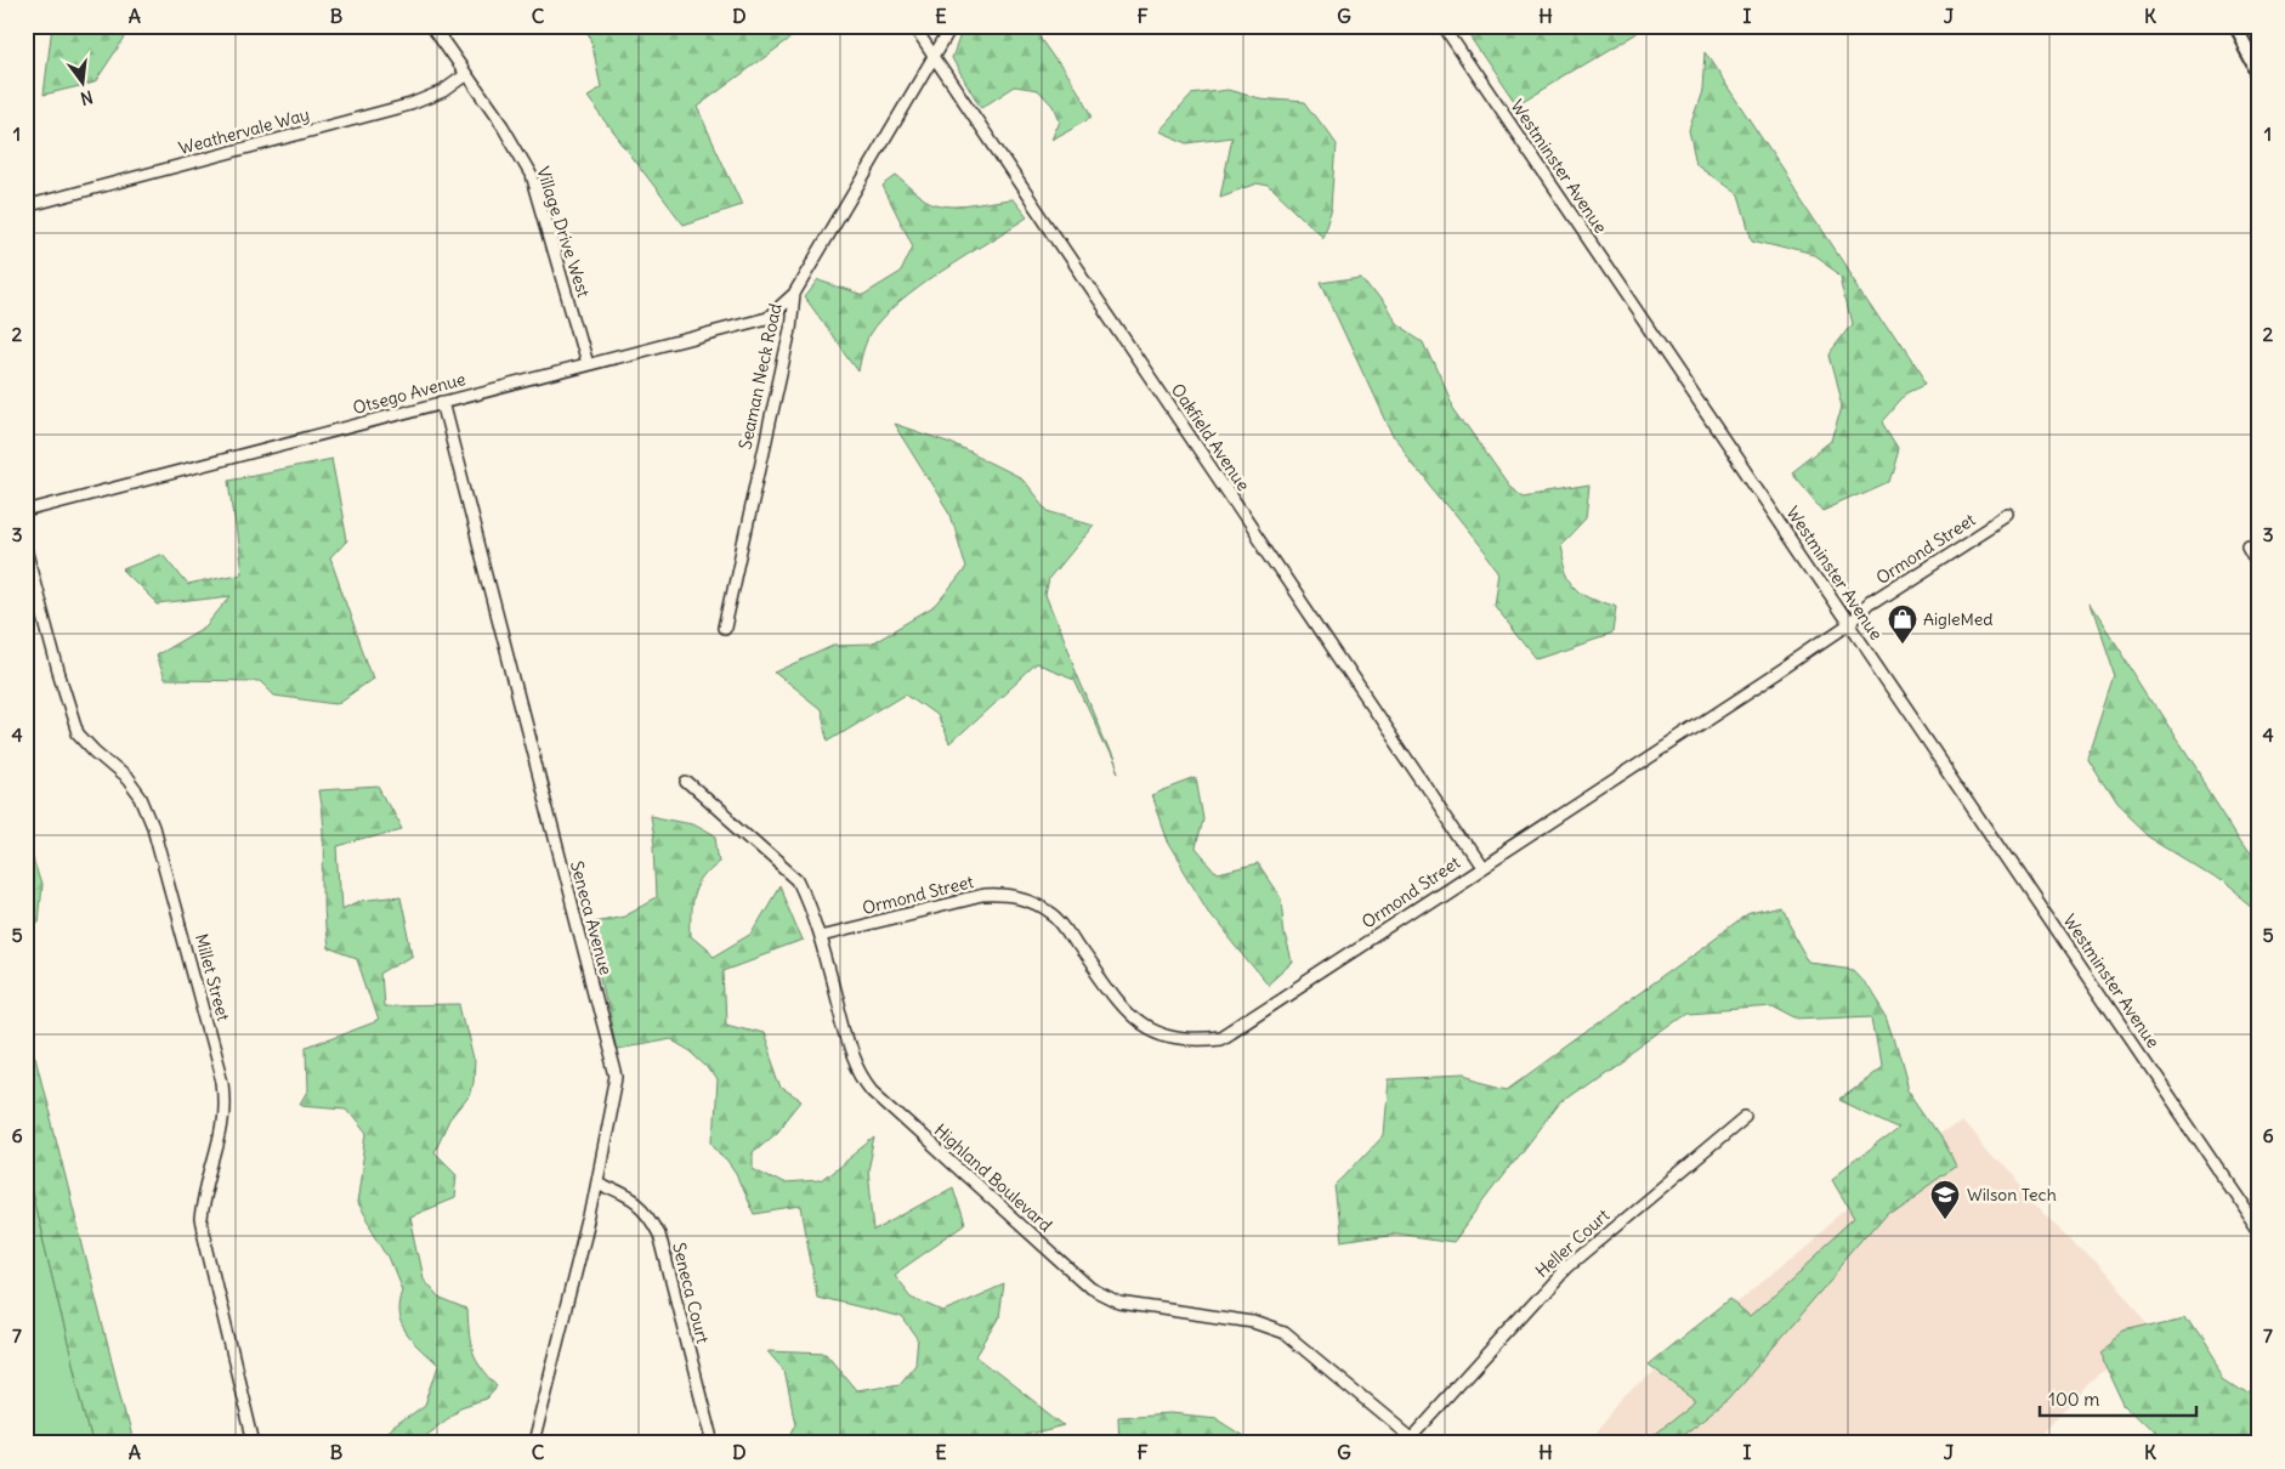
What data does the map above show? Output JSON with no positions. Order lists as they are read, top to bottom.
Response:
{
  "streets": {
    "street": [
      "Weathervale Way",
      "Westminster Avenue",
      "Village Drive West",
      "Seaman Neck Road",
      "Otsego Avenue",
      "Oakfield Avenue",
      "Ormond Street",
      "Seneca Avenue",
      "Millet Street",
      "Highland Boulevard",
      "Heller Court",
      "Seneca Court"
    ]
  },
  "crossings": [
    ["Weathervale Way", "Village Drive West"],
    ["Westminster Avenue", "Ormond Street"],
    ["Village Drive West", "Otsego Avenue"],
    ["Seaman Neck Road", "Otsego Avenue"],
    ["Seaman Neck Road", "Oakfield Avenue"],
    ["Otsego Avenue", "Seneca Avenue"],
    ["Oakfield Avenue", "Ormond Street"],
    ["Ormond Street", "Highland Boulevard"],
    ["Seneca Avenue", "Seneca Court"],
    ["Highland Boulevard", "Heller Court"]
  ],
  "places": {
    "shop": ["AigleMed"],
    "school or university": ["Wilson Tech"]
  },
  "scale_bar": "100 m",
  "north": "bottom",
  "grid": {
    "columns": [
      "A",
      "B",
      "C",
      "D",
      "E",
      "F",
      "G",
      "H",
      "I",
      "J",
      "K"
    ],
    "rows": [
      "1",
      "2",
      "3",
      "4",
      "5",
      "6",
      "7"
    ]
  }
}
